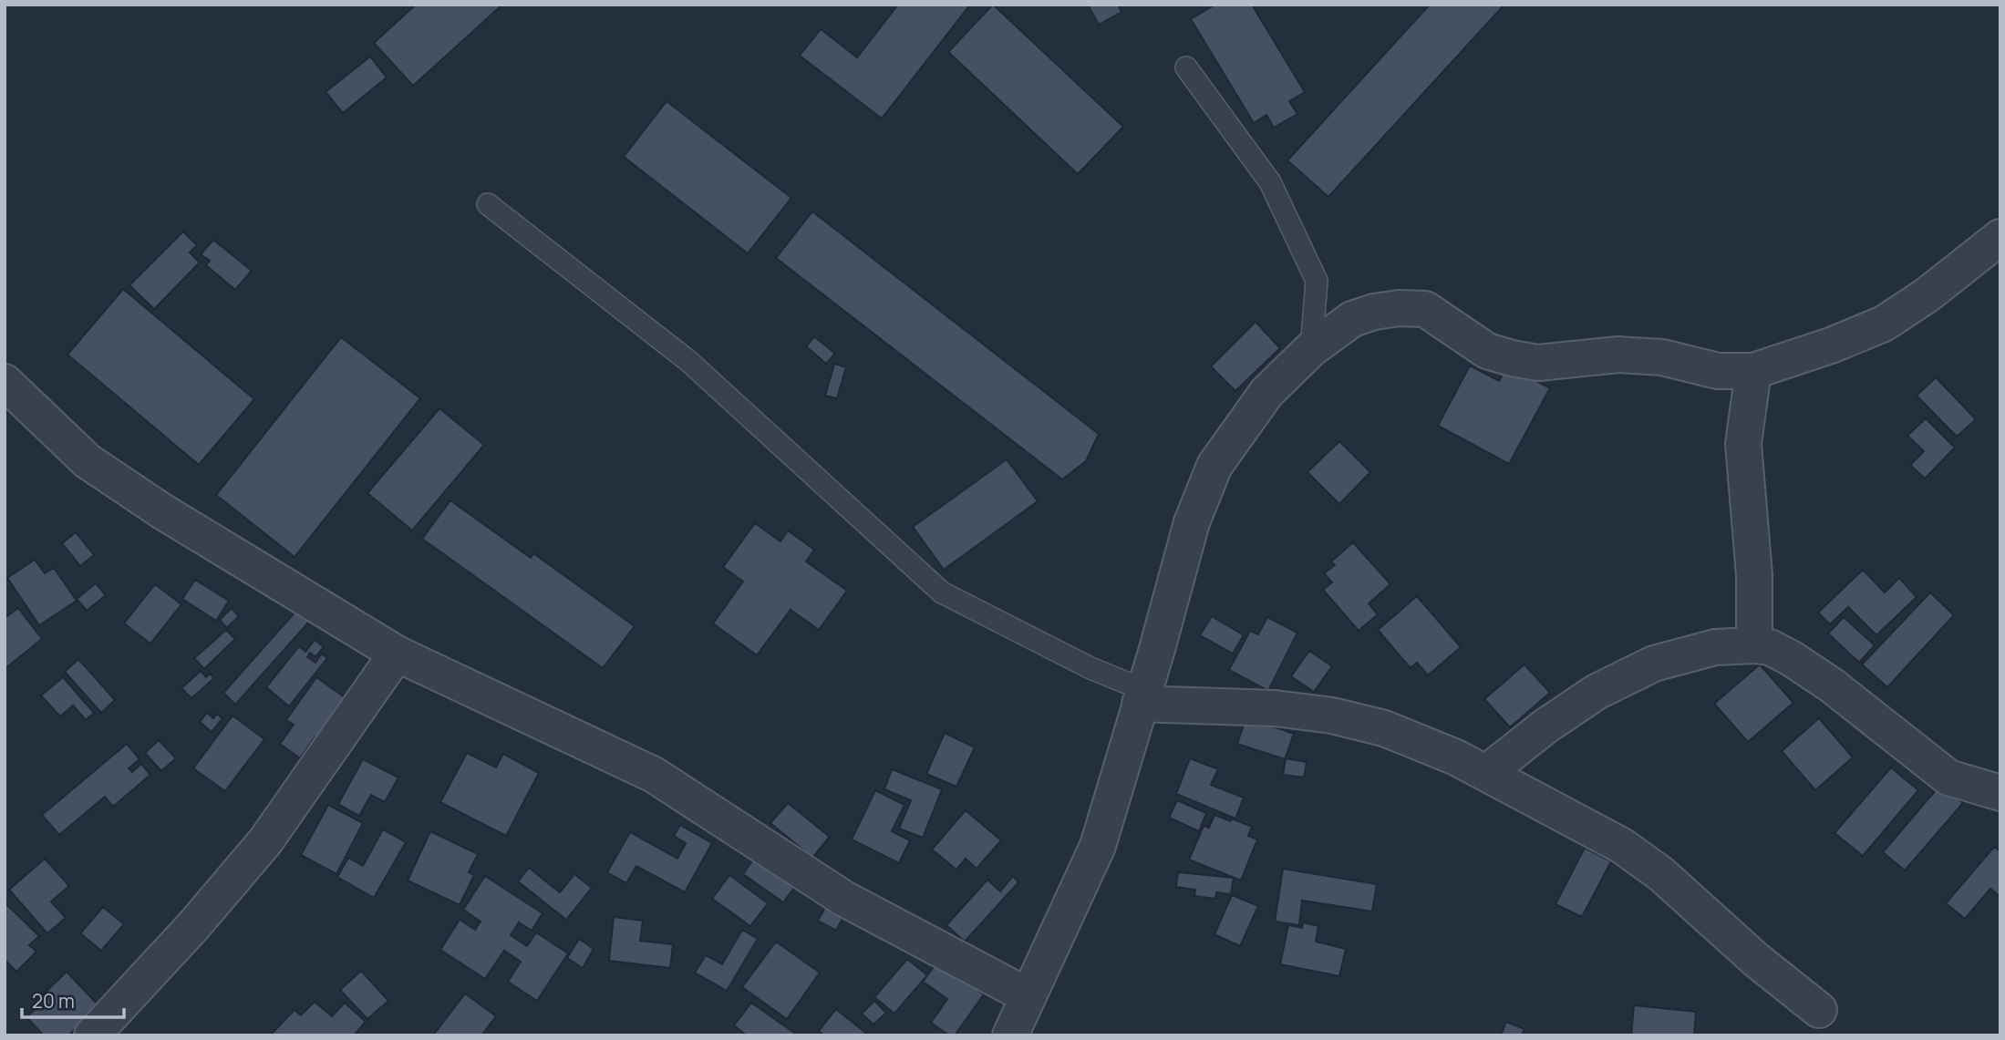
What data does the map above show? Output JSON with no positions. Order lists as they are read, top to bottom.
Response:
{
  "scale_bar": "20 m"
}
